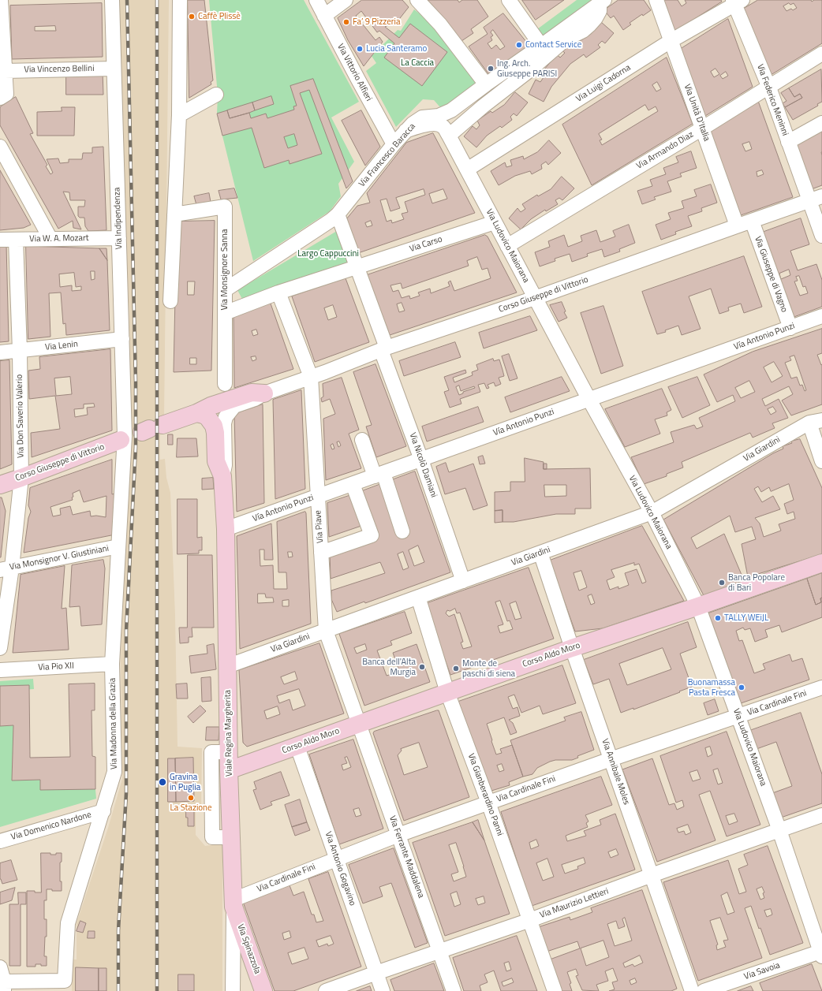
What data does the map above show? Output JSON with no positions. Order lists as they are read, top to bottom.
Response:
{
  "streets": {
    "street": [
      "Via Vincenzo Bellini",
      "Via Vittorio Alfieri",
      "Via Luigi Cadorna",
      "Via Federico Meninni",
      "Via Unità D'Italia",
      "Via Armando Diaz",
      "Via Francesco Baracca",
      "Via Indipendenza",
      "Via W. A. Mozart",
      "Via Carso",
      "Via Ludovico Maiorana",
      "Via Monsignore Sanna",
      "Via Giuseppe di Vagno",
      "Corso Giuseppe di Vittorio",
      "Vía Antonio Punzi",
      "Via Lenin",
      "Via Don Saverio Valerio",
      "Via Giardini",
      "Via Nicolò Damiani",
      "Via Piave",
      "Via Monsignor V. Giustiniani",
      "Corso Aldo Moro",
      "Via Pio XII",
      "Via Cardinale Fini",
      "Via Madonna della Grazia",
      "Viale Regina Margherita",
      "Via Annibale Moles",
      "Via Gianberardino Panni",
      "Via Domenico Nardone",
      "Via Ferrante Maddalena",
      "Via Antonio Gogavino",
      "Via Maurizio Lettieri",
      "Via Spinazzola",
      "Via Savoia"
    ]
  },
  "crossings": [
    ["Via Vincenzo Bellini", "Via Indipendenza"],
    ["Via Vittorio Alfieri", "Via Francesco Baracca"],
    ["Via Luigi Cadorna", "Via Federico Meninni"],
    ["Via Luigi Cadorna", "Via Unità D'Italia"],
    ["Via Luigi Cadorna", "Via Ludovico Maiorana"],
    ["Via Federico Meninni", "Via Armando Diaz"],
    ["Via Federico Meninni", "Corso Giuseppe di Vittorio"],
    ["Via Unità D'Italia", "Via Armando Diaz"],
    ["Via Unità D'Italia", "Corso Giuseppe di Vittorio"],
    ["Via Armando Diaz", "Via Ludovico Maiorana"],
    ["Via Francesco Baracca", "Via Ludovico Maiorana"],
    ["Via Francesco Baracca", "Via Monsignore Sanna"],
    ["Via Francesco Baracca", "Via Nicolò Damiani"],
    ["Via Indipendenza", "Via W. A. Mozart"],
    ["Via Indipendenza", "Corso Giuseppe di Vittorio"],
    ["Via Indipendenza", "Via Lenin"],
    ["Via Indipendenza", "Via Madonna della Grazia"],
    ["Via W. A. Mozart", "Via Don Saverio Valerio"],
    ["Via Carso", "Via Ludovico Maiorana"],
    ["Via Carso", "Via Nicolò Damiani"],
    ["Via Ludovico Maiorana", "Corso Giuseppe di Vittorio"],
    ["Via Ludovico Maiorana", "Vía Antonio Punzi"],
    ["Via Ludovico Maiorana", "Via Giardini"],
    ["Via Ludovico Maiorana", "Corso Aldo Moro"],
    ["Via Ludovico Maiorana", "Via Cardinale Fini"],
    ["Via Ludovico Maiorana", "Via Maurizio Lettieri"],
    ["Via Ludovico Maiorana", "Via Savoia"],
    ["Via Giuseppe di Vagno", "Corso Giuseppe di Vittorio"],
    ["Via Giuseppe di Vagno", "Vía Antonio Punzi"],
    ["Corso Giuseppe di Vittorio", "Via Don Saverio Valerio"],
    ["Corso Giuseppe di Vittorio", "Via Nicolò Damiani"],
    ["Corso Giuseppe di Vittorio", "Via Piave"],
    ["Corso Giuseppe di Vittorio", "Via Madonna della Grazia"],
    ["Corso Giuseppe di Vittorio", "Viale Regina Margherita"],
    ["Vía Antonio Punzi", "Via Nicolò Damiani"],
    ["Vía Antonio Punzi", "Via Piave"],
    ["Vía Antonio Punzi", "Viale Regina Margherita"],
    ["Via Lenin", "Via Don Saverio Valerio"],
    ["Via Don Saverio Valerio", "Via Monsignor V. Giustiniani"],
    ["Via Giardini", "Via Nicolò Damiani"],
    ["Via Giardini", "Via Piave"],
    ["Via Giardini", "Viale Regina Margherita"],
    ["Via Giardini", "Via Annibale Moles"],
    ["Via Giardini", "Via Gianberardino Panni"],
    ["Via Piave", "Corso Aldo Moro"],
    ["Via Piave", "Via Ferrante Maddalena"],
    ["Via Monsignor V. Giustiniani", "Via Madonna della Grazia"],
    ["Corso Aldo Moro", "Viale Regina Margherita"],
    ["Corso Aldo Moro", "Via Annibale Moles"],
    ["Corso Aldo Moro", "Via Gianberardino Panni"],
    ["Corso Aldo Moro", "Via Ferrante Maddalena"],
    ["Corso Aldo Moro", "Via Antonio Gogavino"],
    ["Via Pio XII", "Via Madonna della Grazia"],
    ["Via Cardinale Fini", "Viale Regina Margherita"],
    ["Via Cardinale Fini", "Via Annibale Moles"],
    ["Via Cardinale Fini", "Via Gianberardino Panni"],
    ["Via Cardinale Fini", "Via Ferrante Maddalena"],
    ["Via Cardinale Fini", "Via Antonio Gogavino"],
    ["Via Cardinale Fini", "Via Spinazzola"],
    ["Via Madonna della Grazia", "Via Domenico Nardone"],
    ["Viale Regina Margherita", "Via Spinazzola"],
    ["Via Annibale Moles", "Via Maurizio Lettieri"],
    ["Via Gianberardino Panni", "Via Maurizio Lettieri"],
    ["Via Ferrante Maddalena", "Via Maurizio Lettieri"],
    ["Via Antonio Gogavino", "Via Maurizio Lettieri"]
  ],
  "parks": ["La Caccia", "Largo Cappuccini"],
  "places": [
    "Caffè Plissè",
    "Fa’ 9 Pizzeria",
    "Contact Service",
    "Lucia Santeramo",
    "Ing. Arch. Giuseppe PARISI",
    "Banca Popolare di Bari",
    "TALLY WEiJL",
    "Banca dell'Alta Murgia",
    "Monte de paschi di siena",
    "Buonamassa Pasta Fresca",
    "Gravina in Puglia",
    "La Stazione"
  ]
}
